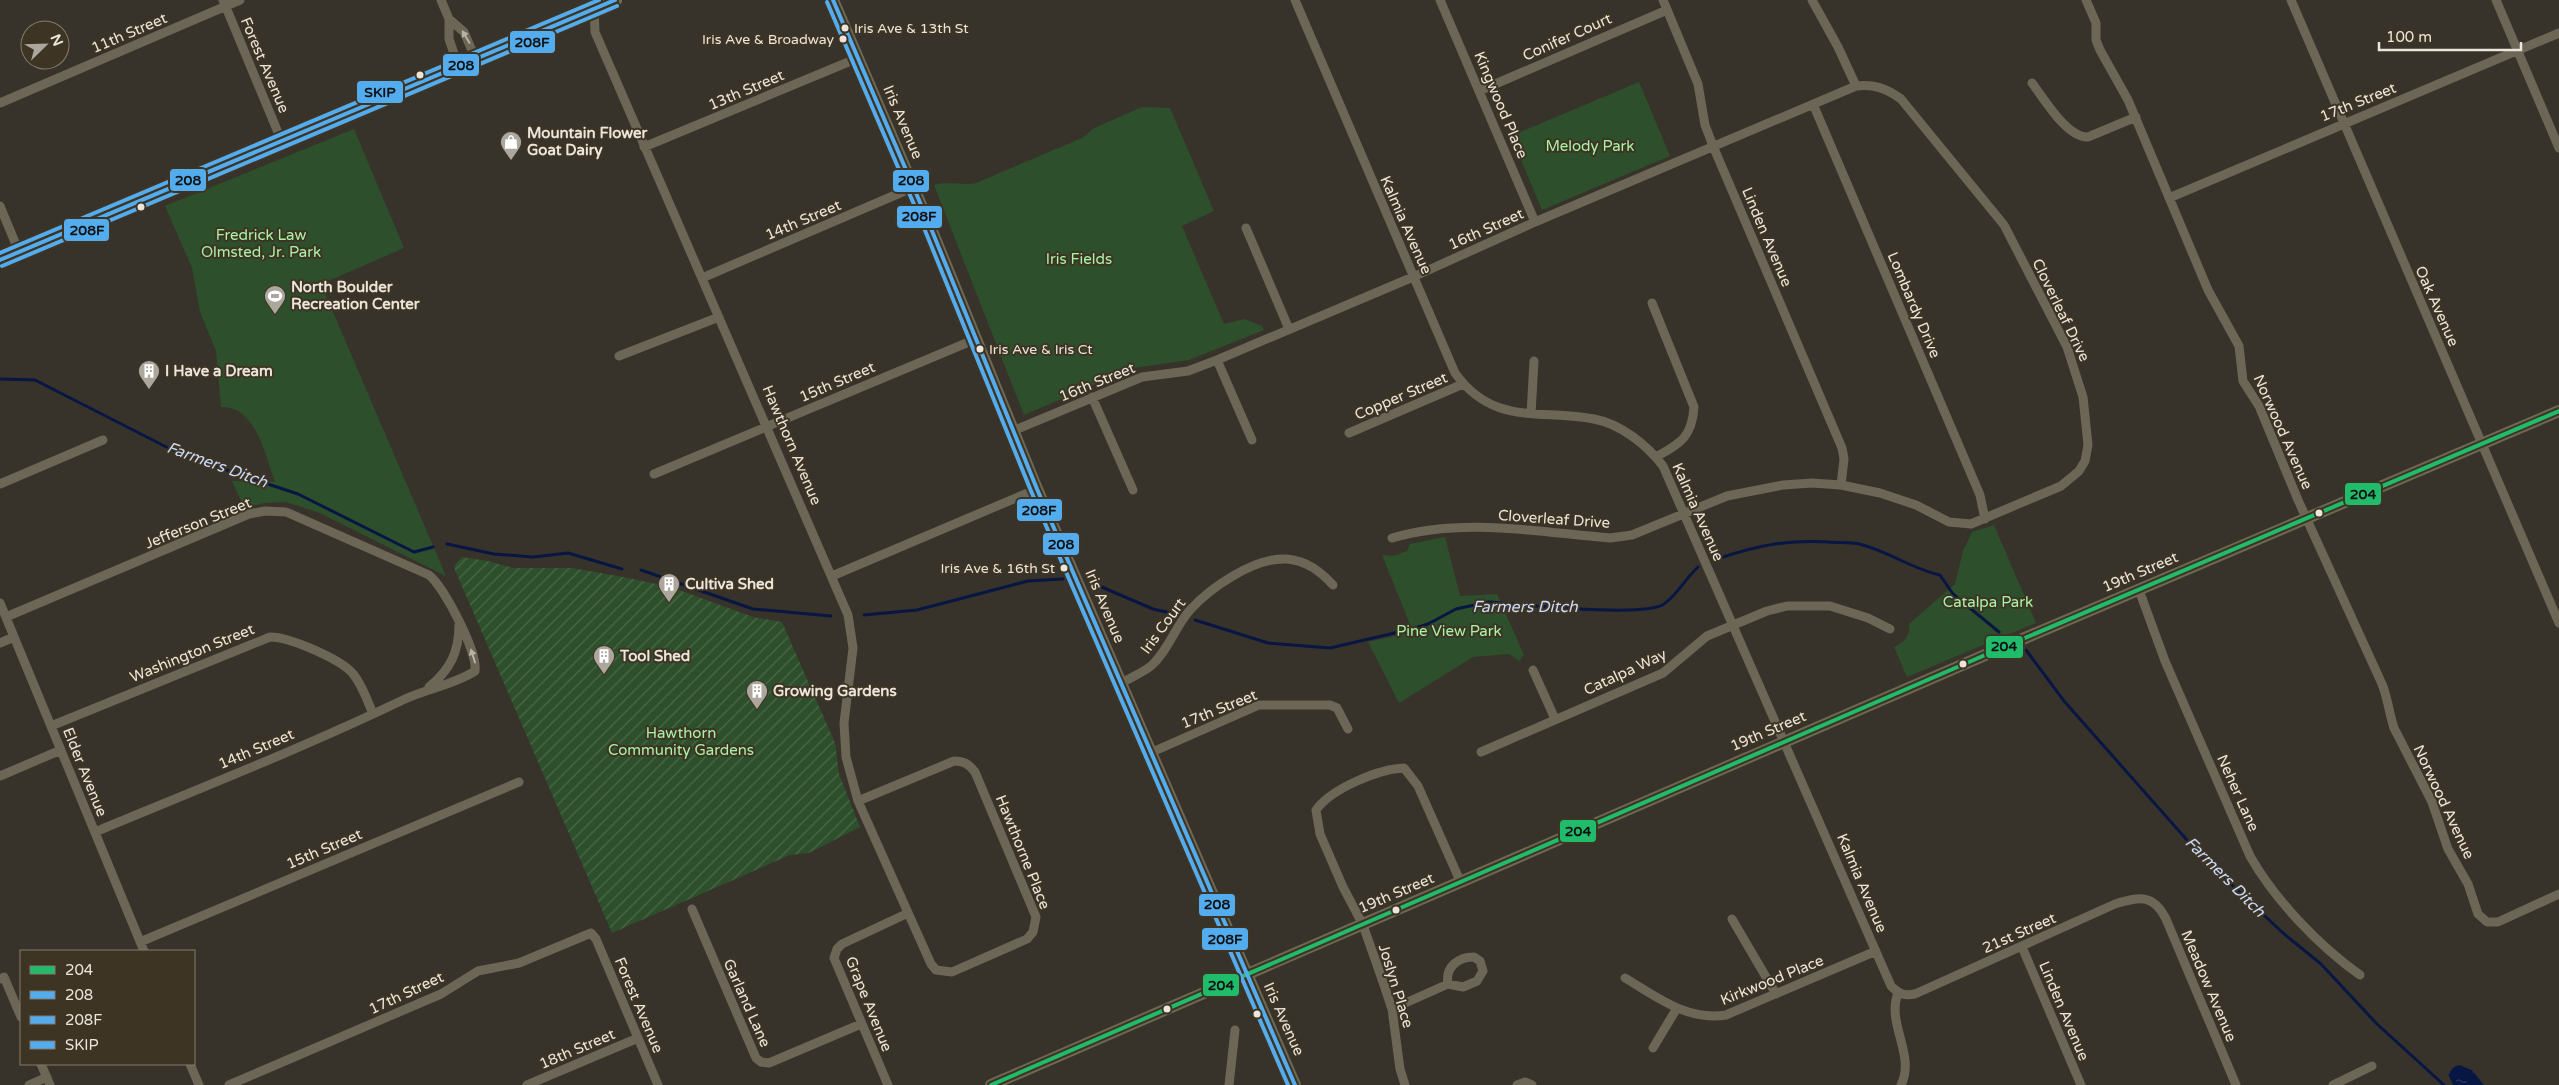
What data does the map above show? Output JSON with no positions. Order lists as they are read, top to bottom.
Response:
{
  "streets": {
    "street": [
      "11th Street",
      "Conifer Court",
      "Forest Avenue",
      "13th Street",
      "17th Street",
      "Kingwood Place",
      "Iris Avenue",
      "14th Street",
      "Kalmia Avenue",
      "16th Street",
      "Linden Avenue",
      "Lombardy Drive",
      "Oak Avenue",
      "Cloverleaf Drive",
      "15th Street",
      "Copper Street",
      "Norwood Avenue",
      "Hawthorn Avenue",
      "Jefferson Street",
      "19th Street",
      "Iris Court",
      "Washington Street",
      "Catalpa Way",
      "Elder Avenue",
      "Neher Lane",
      "Hawthorne Place",
      "21st Street",
      "Kirkwood Place",
      "Joslyn Place",
      "Meadow Avenue",
      "Garland Lane",
      "Grape Avenue",
      "18th Street"
    ]
  },
  "crossings": [
    ["11th Street", "Forest Avenue"],
    ["Conifer Court", "Kingwood Place"],
    ["Conifer Court", "Linden Avenue"],
    ["Forest Avenue", "17th Street"],
    ["Forest Avenue", "18th Street"],
    ["13th Street", "Iris Avenue"],
    ["13th Street", "Hawthorn Avenue"],
    ["17th Street", "Iris Avenue"],
    ["17th Street", "Oak Avenue"],
    ["17th Street", "Norwood Avenue"],
    ["Kingwood Place", "16th Street"],
    ["Iris Avenue", "14th Street"],
    ["Iris Avenue", "16th Street"],
    ["Iris Avenue", "15th Street"],
    ["Iris Avenue", "19th Street"],
    ["Iris Avenue", "Iris Court"],
    ["14th Street", "Hawthorn Avenue"],
    ["14th Street", "Jefferson Street"],
    ["14th Street", "Washington Street"],
    ["14th Street", "Elder Avenue"],
    ["Kalmia Avenue", "16th Street"],
    ["Kalmia Avenue", "Cloverleaf Drive"],
    ["Kalmia Avenue", "Copper Street"],
    ["Kalmia Avenue", "19th Street"],
    ["Kalmia Avenue", "Catalpa Way"],
    ["Kalmia Avenue", "21st Street"],
    ["Kalmia Avenue", "Kirkwood Place"],
    ["16th Street", "Linden Avenue"],
    ["16th Street", "Lombardy Drive"],
    ["16th Street", "Cloverleaf Drive"],
    ["Linden Avenue", "Cloverleaf Drive"],
    ["Linden Avenue", "21st Street"],
    ["Lombardy Drive", "Cloverleaf Drive"],
    ["Oak Avenue", "19th Street"],
    ["15th Street", "Hawthorn Avenue"],
    ["15th Street", "Elder Avenue"],
    ["Norwood Avenue", "19th Street"],
    ["Hawthorn Avenue", "Hawthorne Place"],
    ["Hawthorn Avenue", "Grape Avenue"],
    ["Jefferson Street", "Elder Avenue"],
    ["19th Street", "Neher Lane"],
    ["19th Street", "Joslyn Place"],
    ["Washington Street", "Elder Avenue"],
    ["Hawthorne Place", "Grape Avenue"],
    ["21st Street", "Meadow Avenue"],
    ["Garland Lane", "Grape Avenue"]
  ],
  "water": ["Farmers Ditch"],
  "parks": [
    "Melody Park",
    "Fredrick Law Olmsted, Jr. Park",
    "Iris Fields",
    "Catalpa Park",
    "Pine View Park",
    "Hawthorn Community Gardens"
  ],
  "places": {
    "other": [
      "Iris Ave & 13th St",
      "Iris Ave & Broadway",
      "Iris Ave & Iris Ct",
      "Iris Ave & 16th St"
    ],
    "shop": ["Mountain Flower Goat Dairy"],
    "sports": ["North Boulder Recreation Center"],
    "building": [
      "I Have a Dream",
      "Cultiva Shed",
      "Tool Shed",
      "Growing Gardens"
    ]
  },
  "lines": [
    "transit line 208",
    "transit line SKIP",
    "transit line 208F",
    "transit line 204"
  ],
  "legend": [
    "204",
    "208",
    "208F",
    "SKIP"
  ],
  "scale_bar": "100 m",
  "north": "top right"
}
